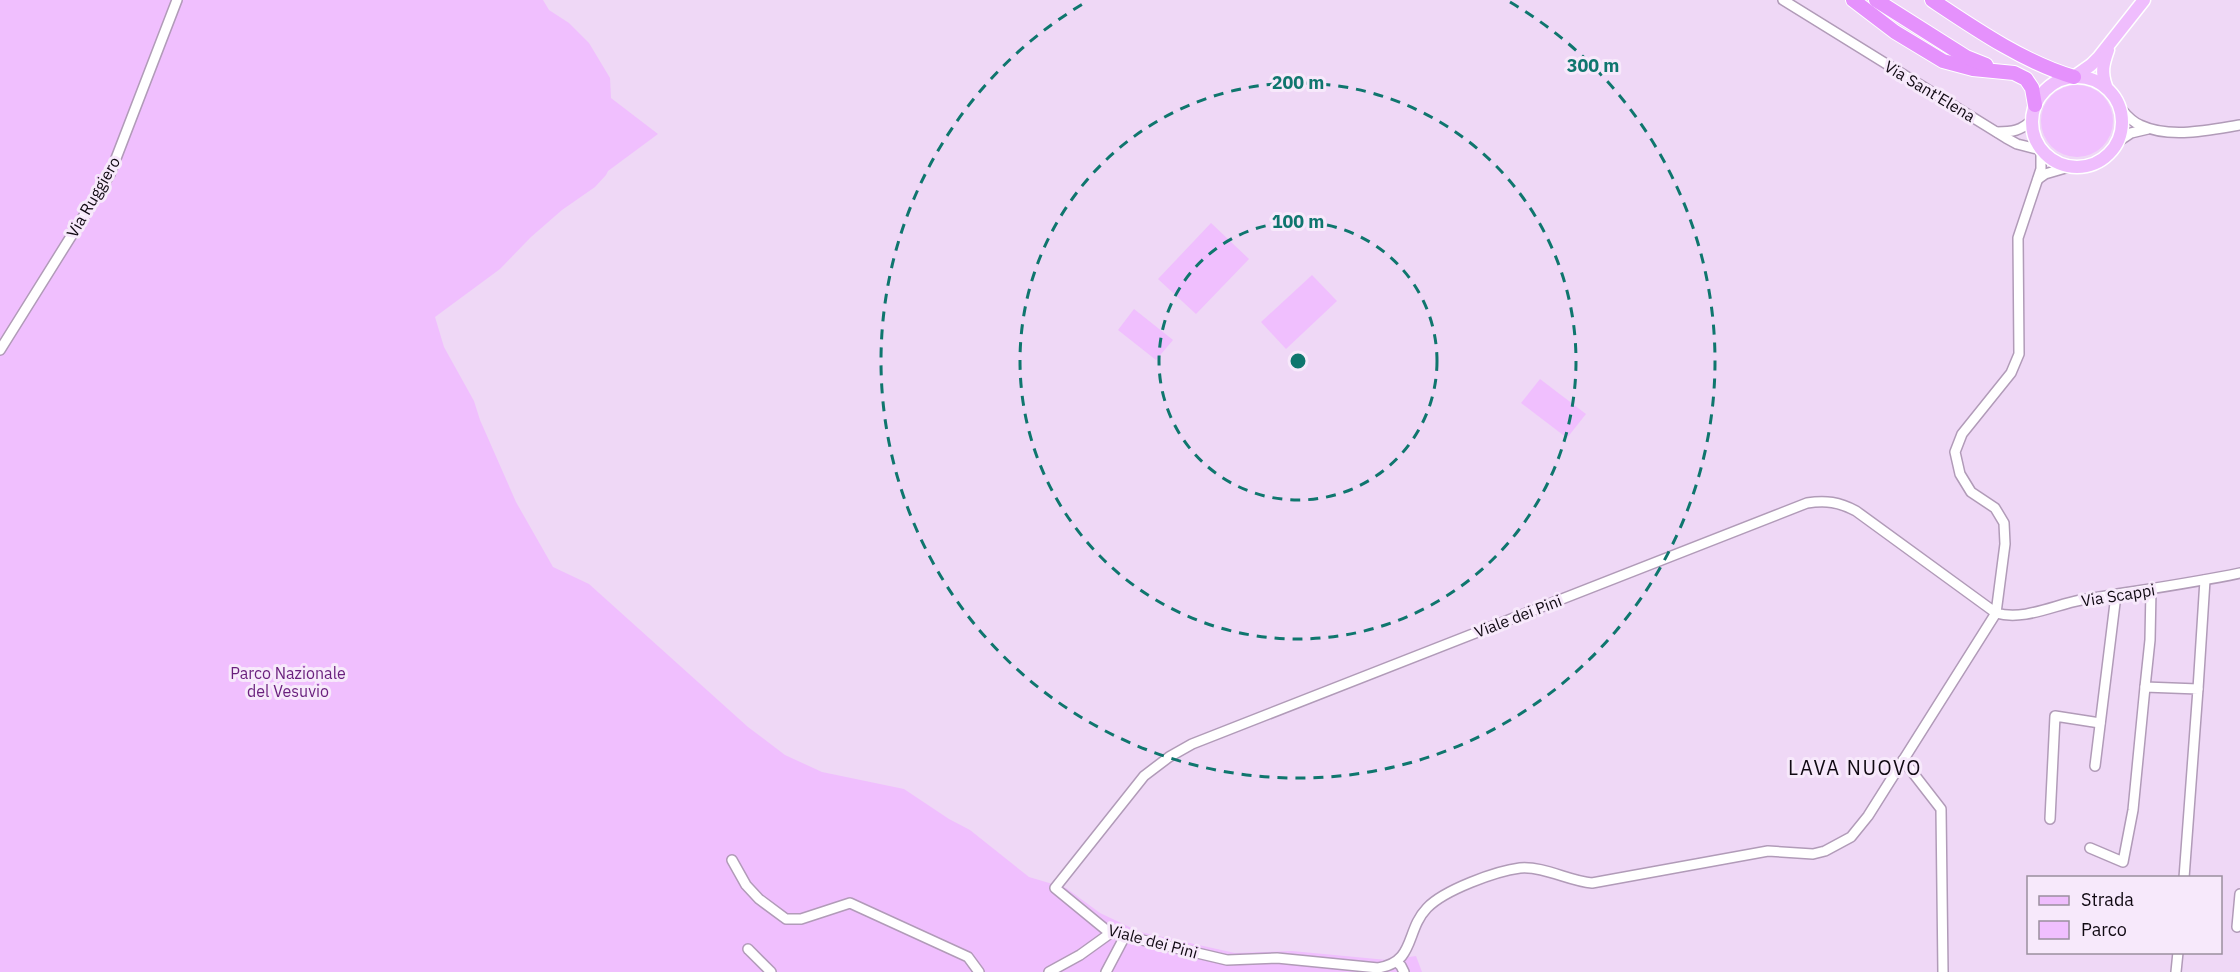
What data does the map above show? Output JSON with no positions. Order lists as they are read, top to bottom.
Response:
{
  "streets": {
    "street": [
      "Via Sant'Elena",
      "Via Ruggiero",
      "Via Scappi",
      "Viale dei Pini"
    ]
  },
  "crossings": [
    ["Via Scappi", "Viale dei Pini"]
  ],
  "districts": ["LAVA NUOVO"],
  "parks": ["Parco Nazionale del Vesuvio"],
  "legend": ["Strada", "Parco"],
  "rings": ["300 m", "200 m", "100 m"]
}
